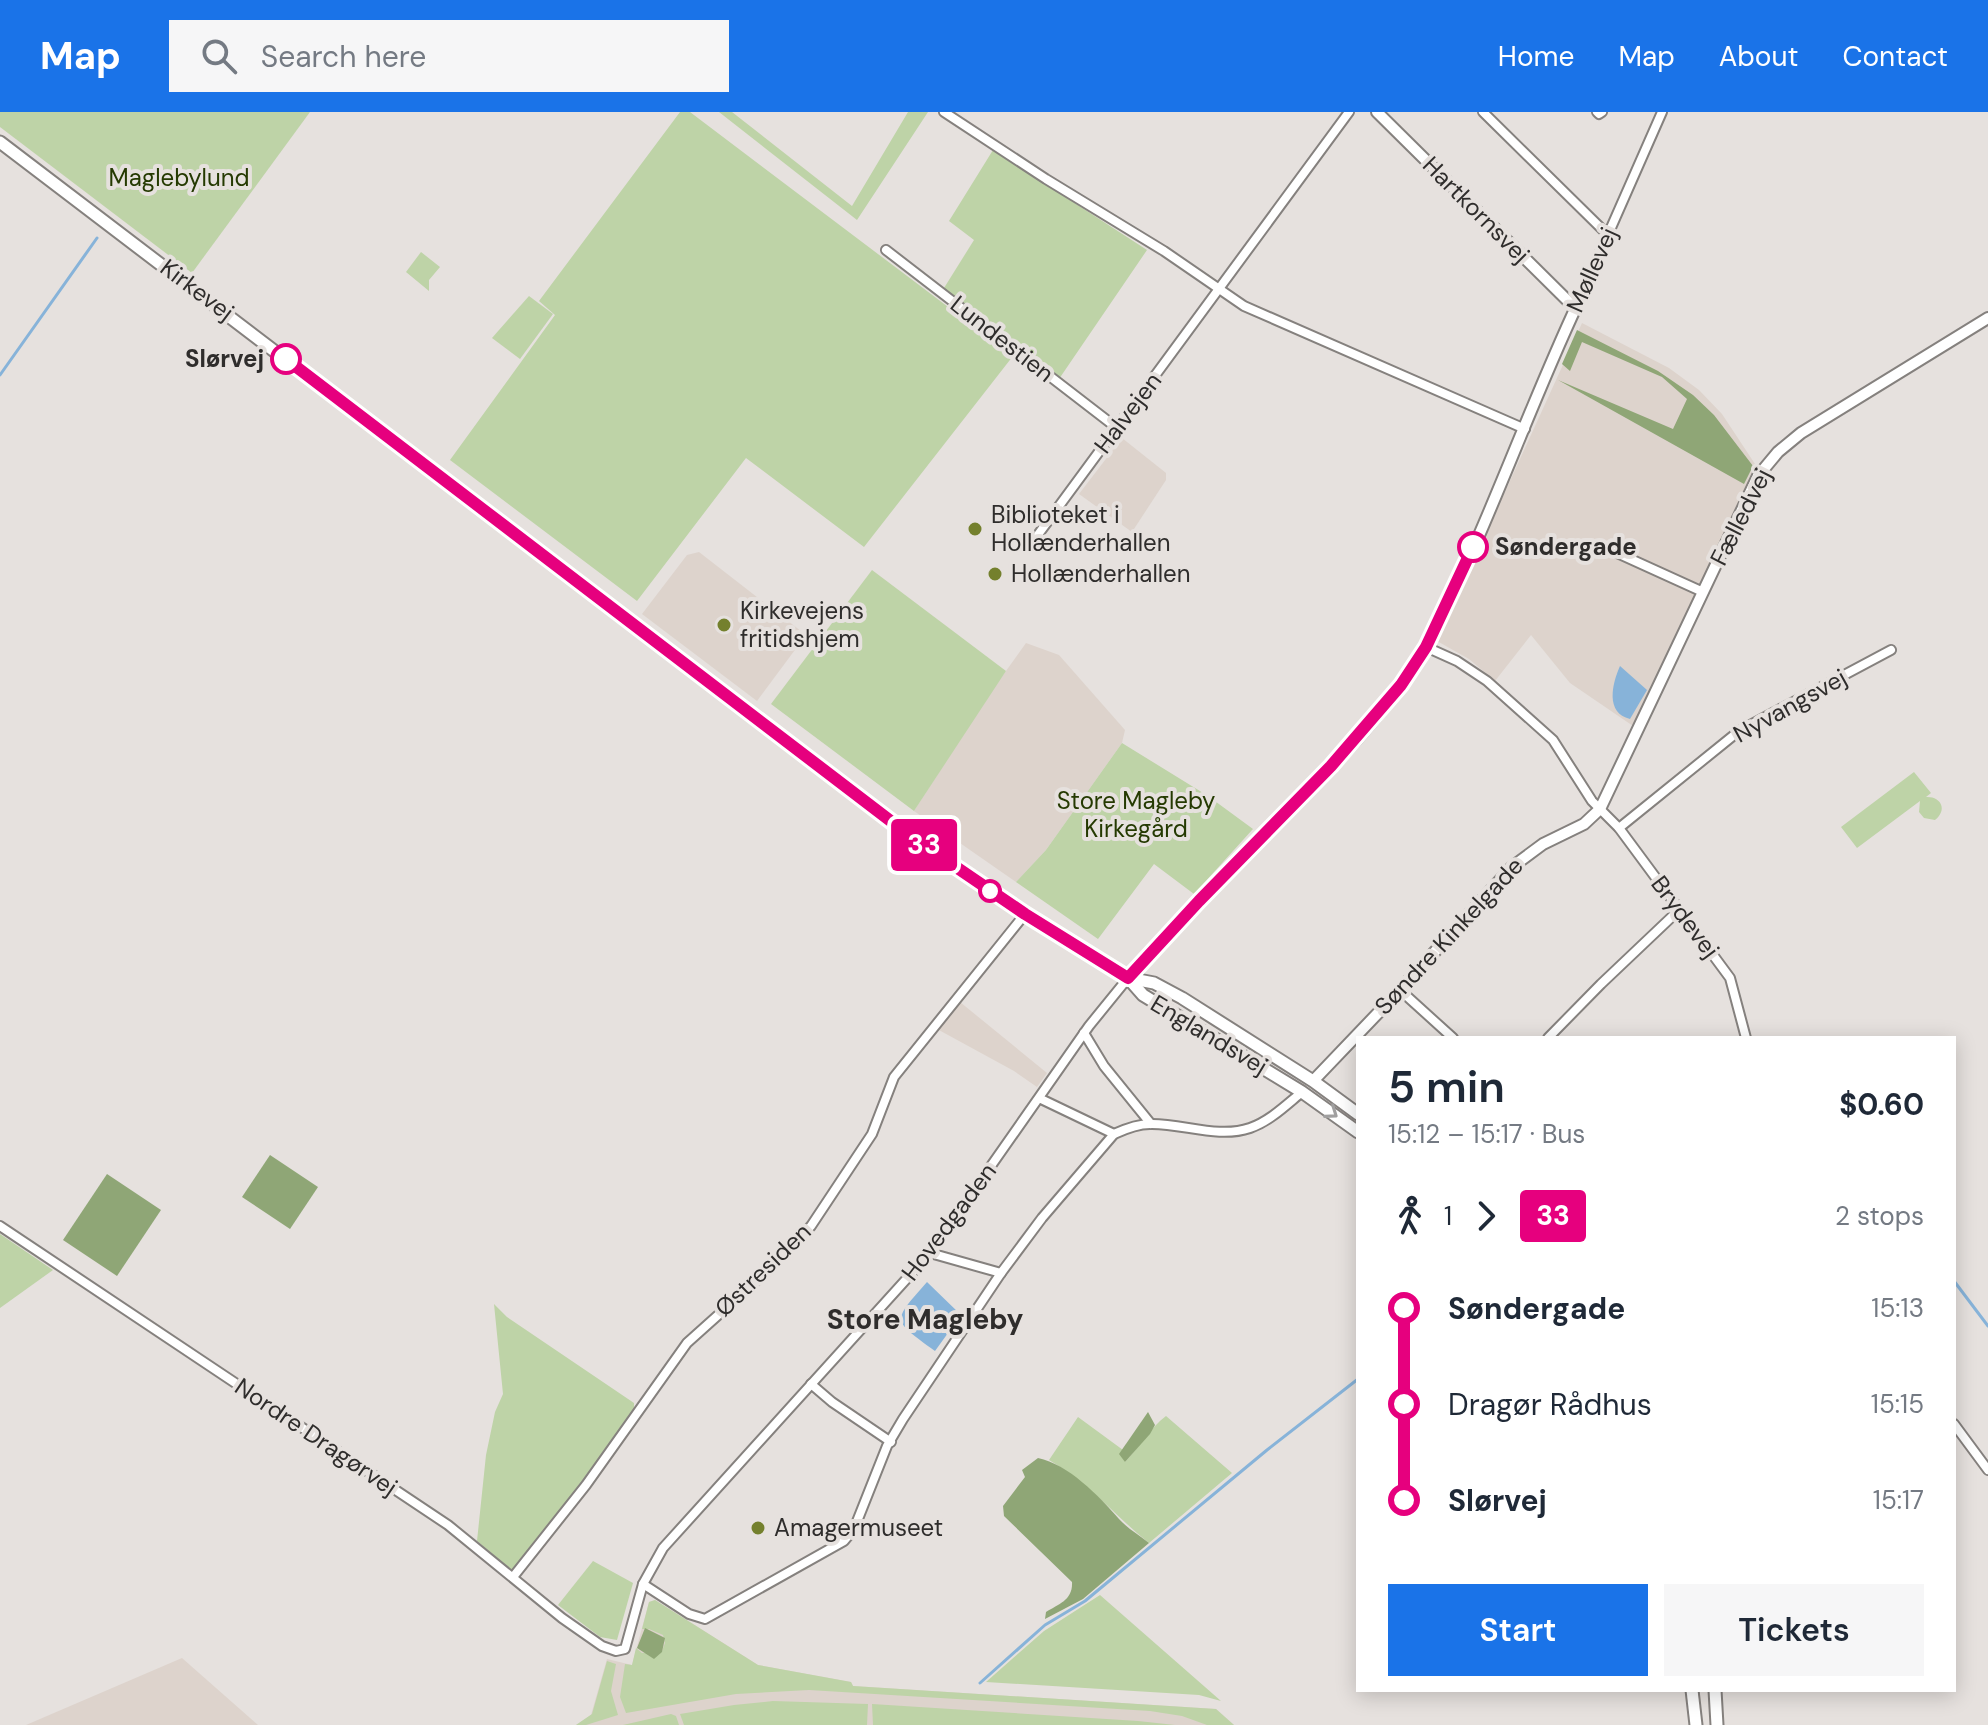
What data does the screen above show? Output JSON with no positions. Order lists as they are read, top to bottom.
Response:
{
  "streets": {
    "main road": ["Kirkevej", "Englandsvej"],
    "street": [
      "Hartkornsvej",
      "Møllevej",
      "Lundestien",
      "Halvejen",
      "Fælledvej",
      "Nyvangsvej",
      "Brydevej",
      "Søndre Kinkelgade",
      "Hovedgaden",
      "Østresiden",
      "Nordre Dragørvej"
    ]
  },
  "crossings": [
    ["Hartkornsvej", "Møllevej"],
    ["Møllevej", "Kirkevej"],
    ["Møllevej", "Englandsvej"],
    ["Møllevej", "Hovedgaden"],
    ["Kirkevej", "Englandsvej"],
    ["Kirkevej", "Hovedgaden"],
    ["Kirkevej", "Østresiden"],
    ["Lundestien", "Halvejen"],
    ["Fælledvej", "Brydevej"],
    ["Fælledvej", "Søndre Kinkelgade"],
    ["Nyvangsvej", "Brydevej"],
    ["Brydevej", "Søndre Kinkelgade"],
    ["Søndre Kinkelgade", "Englandsvej"],
    ["Englandsvej", "Hovedgaden"],
    ["Hovedgaden", "Nordre Dragørvej"],
    ["Østresiden", "Nordre Dragørvej"]
  ],
  "districts": ["Store Magleby"],
  "parks": ["Maglebylund", "Store Magleby Kirkegård"],
  "places": [
    "Slørvej",
    "Biblioteket i Hollænderhallen",
    "Søndergade",
    "Hollænderhallen",
    "Kirkevejens fritidshjem",
    "Amagermuseet"
  ],
  "lines": ["bus line 33"],
  "page": {
    "header": "Map",
    "search": "Search here",
    "nav": [
      "Home",
      "Map",
      "About",
      "Contact"
    ],
    "on_map": "33",
    "heading": ["5 min", "15:12 – 15:17 · Bus", "$0.60"],
    "legs": ["1", "33", "2 stops"],
    "list": [
      {
        "name": "Søndergade",
        "value": "15:13"
      },
      {
        "name": "Dragør Rådhus",
        "value": "15:15"
      },
      {
        "name": "Slørvej",
        "value": "15:17"
      }
    ],
    "buttons": ["Start", "Tickets"]
  }
}
